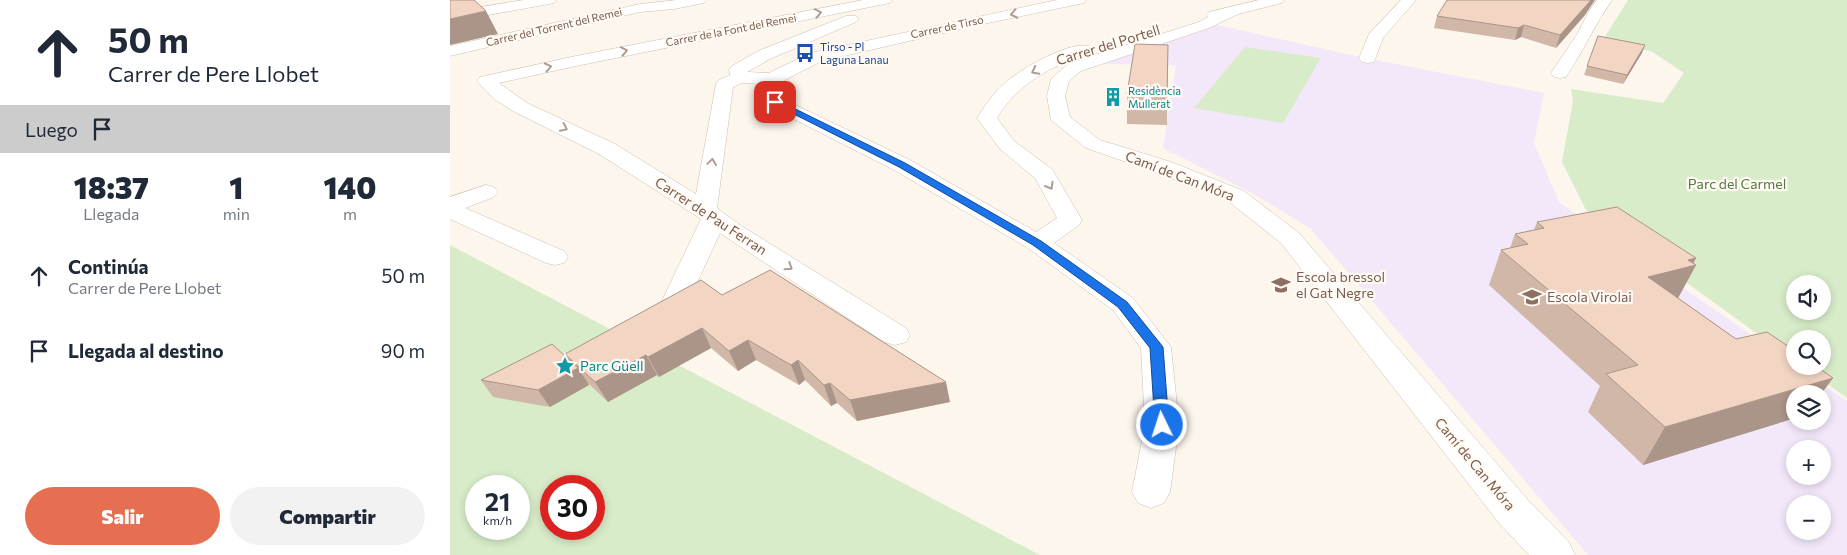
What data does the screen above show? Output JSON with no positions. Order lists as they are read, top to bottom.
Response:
{
  "streets": {
    "street": [
      "Carrer del Torrent del Remei",
      "Carrer de Tirso",
      "Carrer de la Font del Remei",
      "Carrer del Portell",
      "Camí de Can Móra",
      "Carrer de Pau Ferran"
    ]
  },
  "crossings": [
    ["Carrer de la Font del Remei", "Carrer de Pau Ferran"],
    ["Carrer del Portell", "Camí de Can Móra"]
  ],
  "parks": ["Parc del Carmel"],
  "places": {
    "bus stop": ["Tirso - Pl Laguna Lanau"],
    "building": ["Residència Mullerat"],
    "school or university": ["Escola bressol el Gat Negre", "Escola Virolai"],
    "place": ["Parc Güell"]
  },
  "page": {
    "turn": ["50 m", "Carrer de Pere Llobet"],
    "then": "Luego",
    "eta": [
      "18:37",
      "Llegada",
      "1",
      "min",
      "140",
      "m"
    ],
    "list": [
      {
        "name": "Continúa",
        "note": "Carrer de Pere Llobet",
        "value": "50 m"
      },
      {
        "name": "Llegada al destino",
        "value": "90 m"
      }
    ],
    "map_buttons": ["+", "−"],
    "speed": "21 km/h",
    "limit": "30",
    "buttons": ["Salir", "Compartir"]
  }
}
